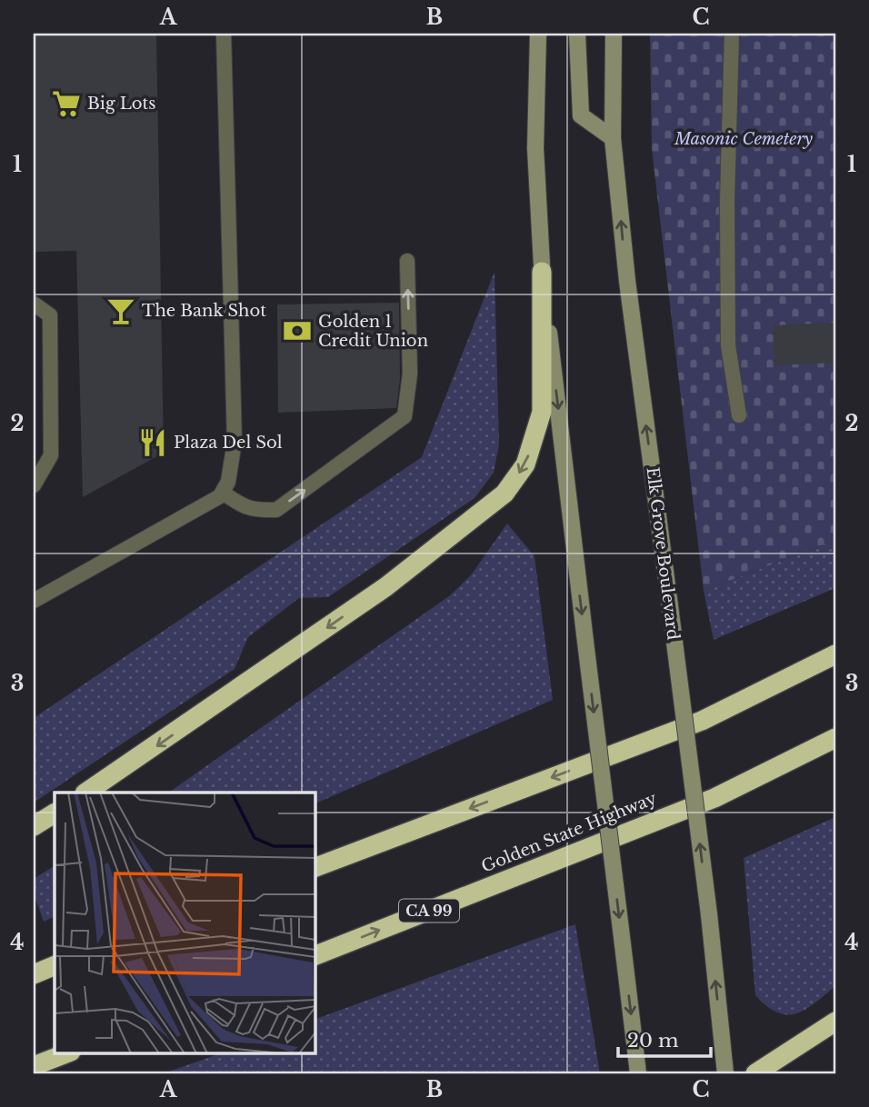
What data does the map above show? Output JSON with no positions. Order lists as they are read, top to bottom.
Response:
{
  "streets": {
    "highway": ["Golden State Highway", "CA 99"],
    "main road": ["Elk Grove Boulevard"]
  },
  "parks": ["Masonic Cemetery"],
  "places": {
    "supermarket": ["Big Lots"],
    "bar": ["The Bank Shot"],
    "bank": ["Golden 1 Credit Union"],
    "restaurant": ["Plaza Del Sol"]
  },
  "scale_bar": "20 m",
  "grid": {
    "columns": ["A", "B", "C"],
    "rows": [
      "1",
      "2",
      "3",
      "4"
    ]
  }
}
